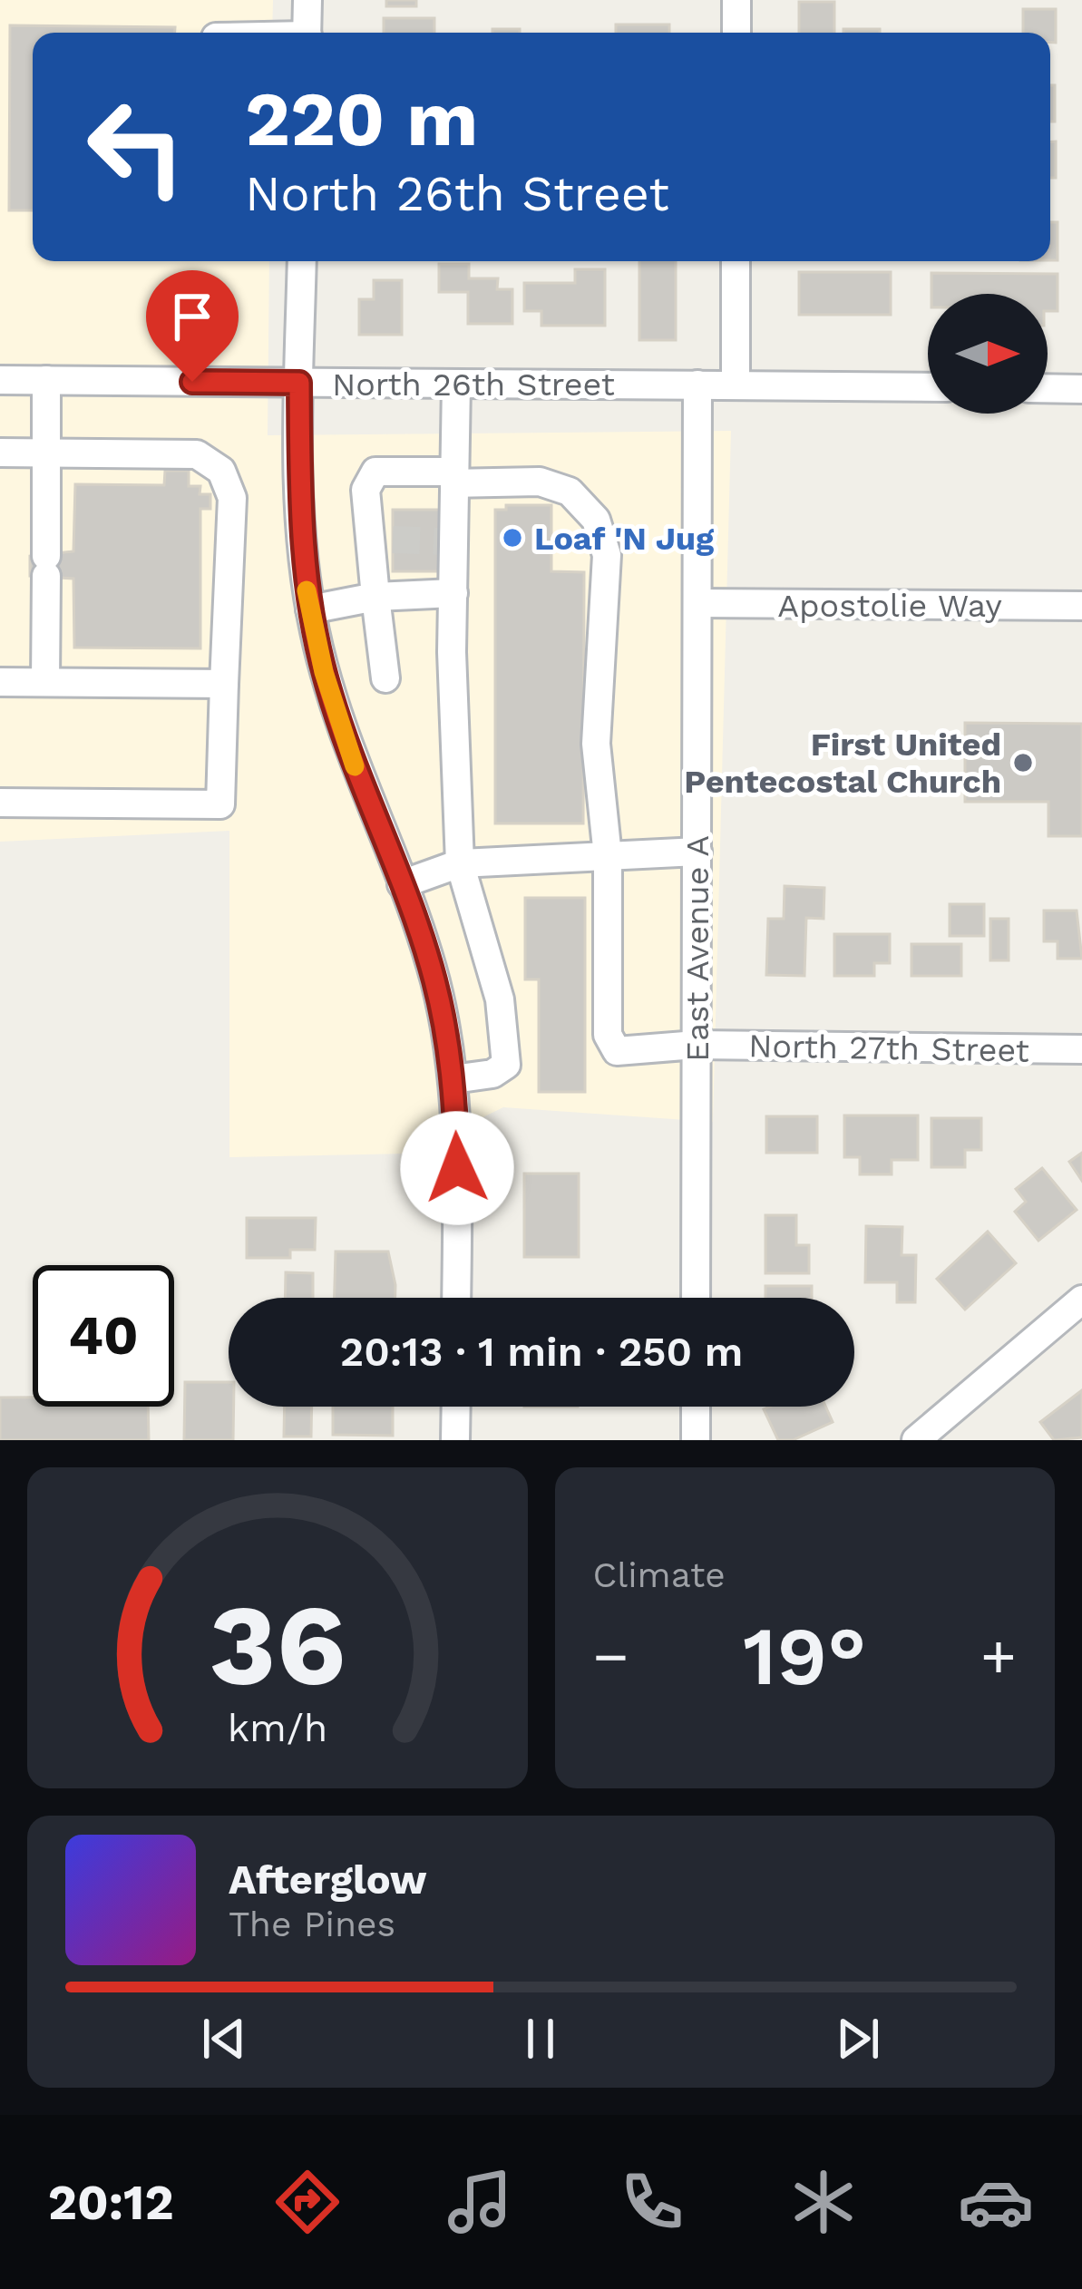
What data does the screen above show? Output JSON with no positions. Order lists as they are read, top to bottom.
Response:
{
  "streets": {
    "street": [
      "North 26th Street",
      "Apostolie Way",
      "East Avenue A",
      "North 27th Street"
    ]
  },
  "crossings": [
    ["North 26th Street", "East Avenue A"],
    ["Apostolie Way", "East Avenue A"],
    ["East Avenue A", "North 27th Street"]
  ],
  "places": ["Loaf 'N Jug", "First United Pentecostal Church"],
  "north": "right",
  "page": {
    "turn": ["220 m", "North 26th Street"],
    "limit": "40",
    "trip": "20:13 · 1 min · 250 m",
    "tile": "Climate",
    "heat": ["−", "19°", "+"],
    "song": ["Afterglow", "The Pines"],
    "tabs": "20:12",
    "gauge": ["36", "km/h"]
  }
}
